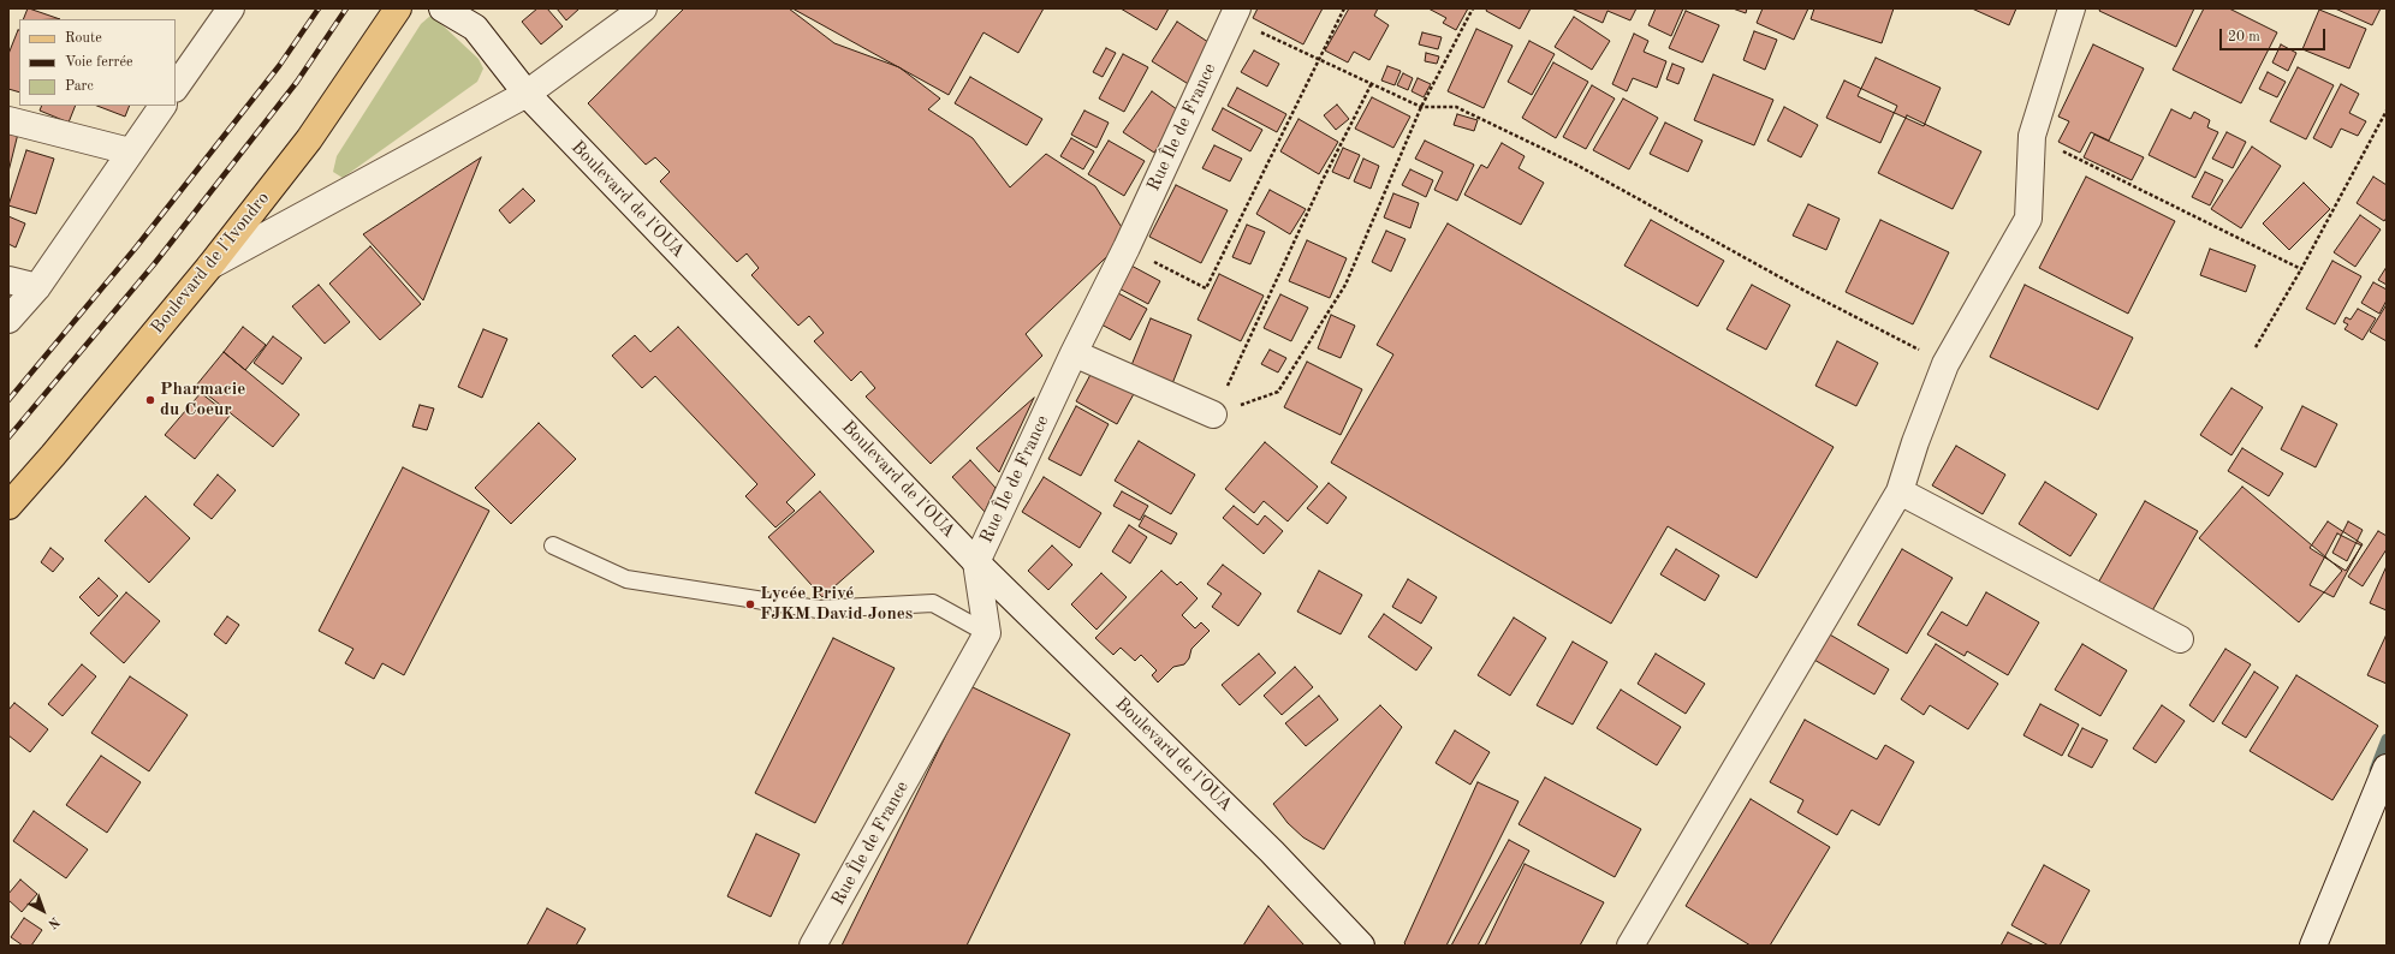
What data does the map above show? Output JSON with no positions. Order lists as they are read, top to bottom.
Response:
{
  "streets": {
    "main road": ["Boulevard de l'Ivondro"],
    "street": ["Rue Île de France", "Boulevard de l'OUA"]
  },
  "crossings": [
    ["Rue Île de France", "Boulevard de l'OUA"]
  ],
  "places": ["Pharmacie du Coeur", "Lycée Privé FJKM David Jones"],
  "legend": ["Route", "Voie ferrée", "Parc"],
  "scale_bar": "20 m",
  "north": "bottom right"
}
